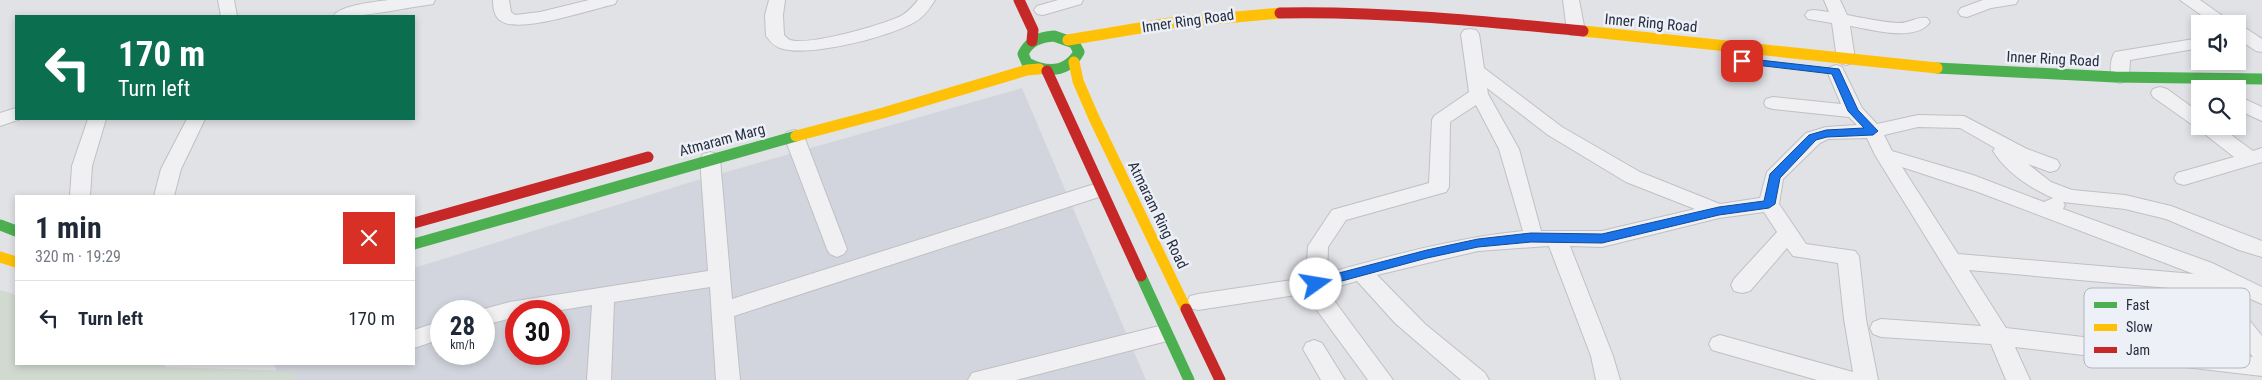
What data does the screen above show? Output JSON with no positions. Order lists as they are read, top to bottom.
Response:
{
  "streets": {
    "main road": ["Inner Ring Road", "Atmaram Marg", "Atmaram Ring Road"]
  },
  "crossings": [
    ["Inner Ring Road", "Atmaram Ring Road"],
    ["Atmaram Marg", "Atmaram Ring Road"]
  ],
  "legend": ["Fast", "Slow", "Jam"],
  "page": {
    "turn": ["170 m", "Turn left"],
    "heading": ["1 min", "320 m · 19:29"],
    "list": [
      {
        "name": "Turn left",
        "value": "170 m"
      }
    ],
    "speed": "28 km/h",
    "limit": "30"
  }
}
